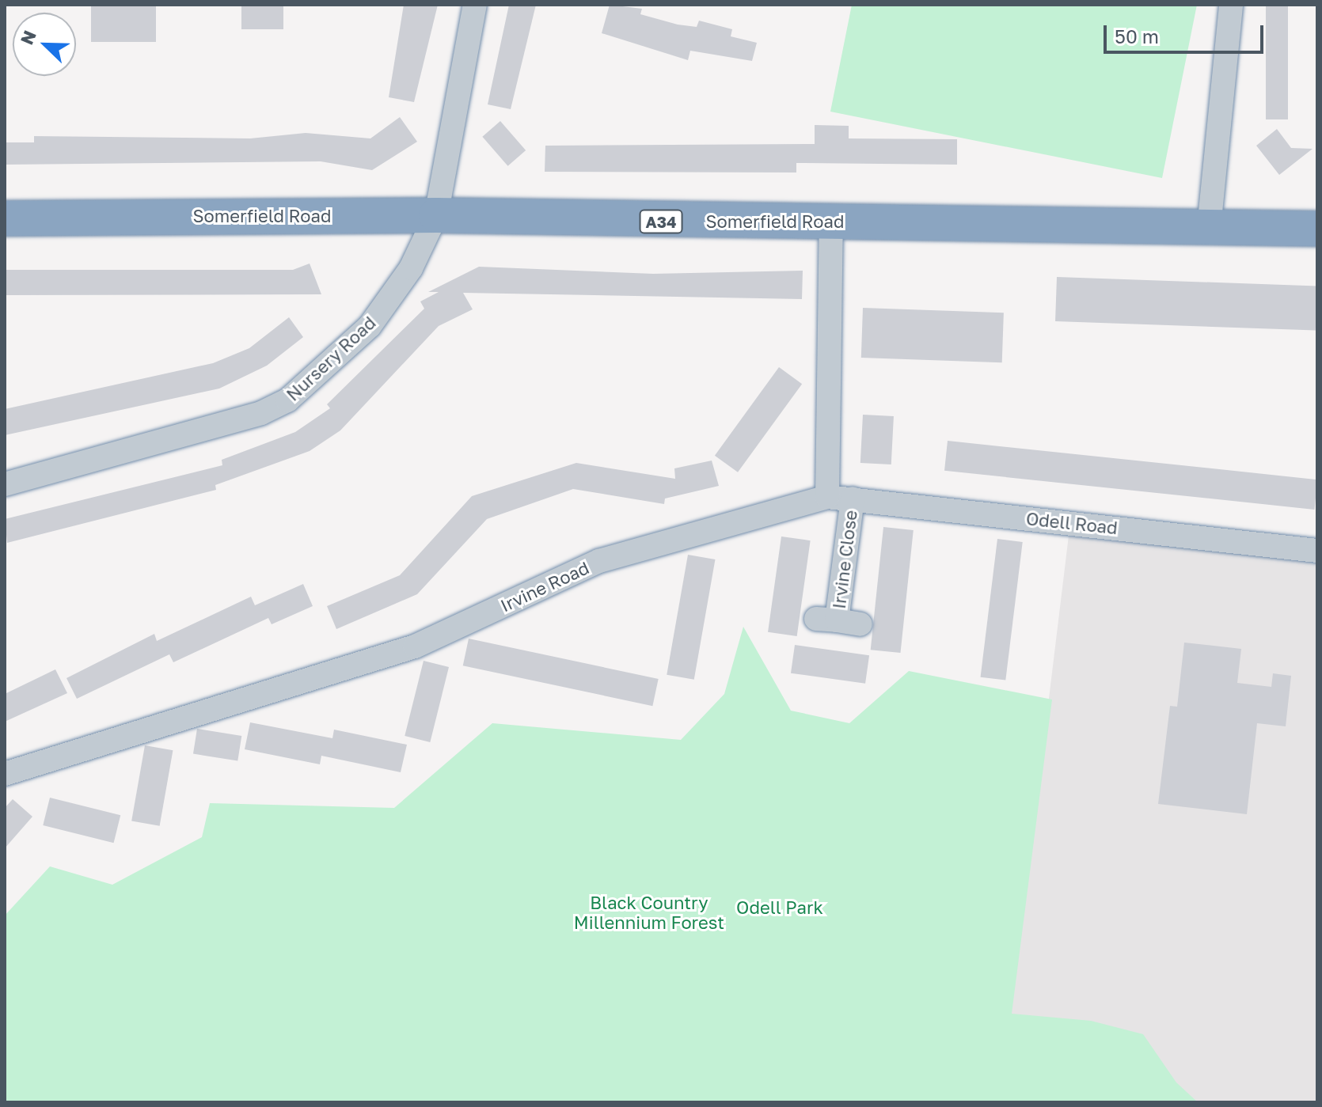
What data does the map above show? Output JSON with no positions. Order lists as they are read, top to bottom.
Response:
{
  "streets": {
    "highway": ["Somerfield Road", "A34"],
    "street": [
      "Nursery Road",
      "Odell Road",
      "Irvine Close",
      "Irvine Road"
    ]
  },
  "crossings": [
    ["Somerfield Road", "Nursery Road"],
    ["Odell Road", "Irvine Close"],
    ["Odell Road", "Irvine Road"]
  ],
  "parks": ["Black Country Millennium Forest", "Odell Park"],
  "scale_bar": "50 m",
  "north": "top left"
}
